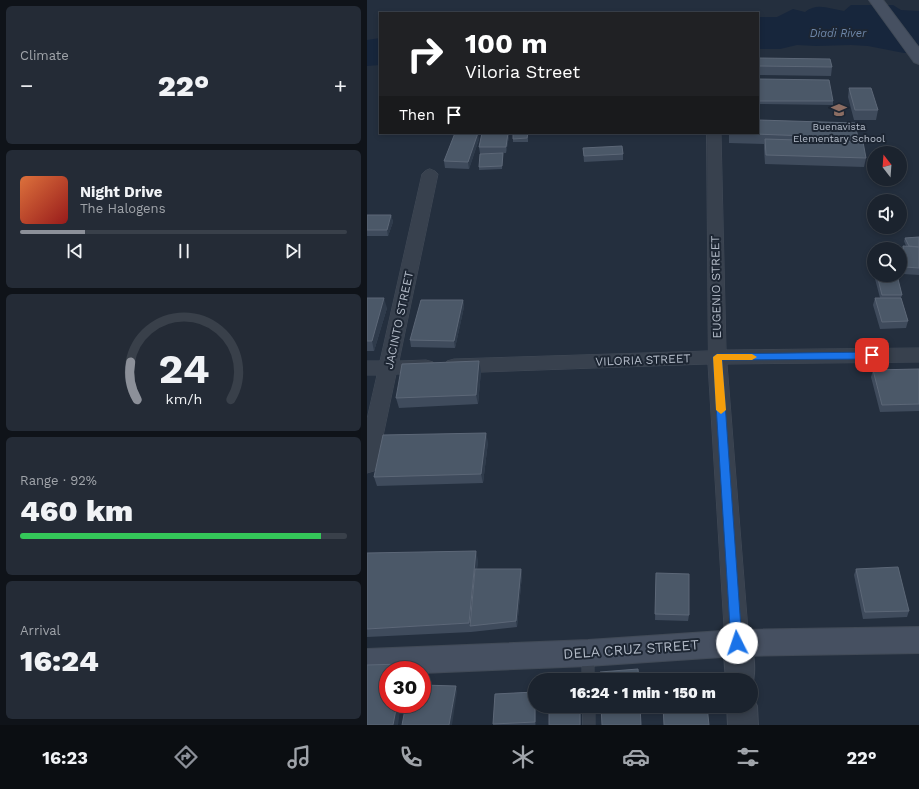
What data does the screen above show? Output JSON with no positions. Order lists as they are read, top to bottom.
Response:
{
  "streets": {
    "main road": ["DELA CRUZ STREET"],
    "street": ["EUGENIO STREET", "JACINTO STREET", "VILORIA STREET"]
  },
  "crossings": [
    ["EUGENIO STREET", "VILORIA STREET"],
    ["EUGENIO STREET", "DELA CRUZ STREET"],
    ["JACINTO STREET", "VILORIA STREET"]
  ],
  "water": ["Diadi River"],
  "places": {
    "school or university": ["Buenavista Elementary School"]
  },
  "north": "top",
  "page": {
    "tile": [
      "Climate",
      ["Range · 92%", "460 km"],
      ["Arrival", "16:24"]
    ],
    "turn": ["100 m", "Viloria Street"],
    "heat": ["−", "22°", "+"],
    "then": "Then",
    "song": ["Night Drive", "The Halogens"],
    "limit": "30",
    "trip": "16:24 · 1 min · 150 m",
    "tabs": ["16:23", "22°"],
    "gauge": ["24", "km/h"]
  }
}
